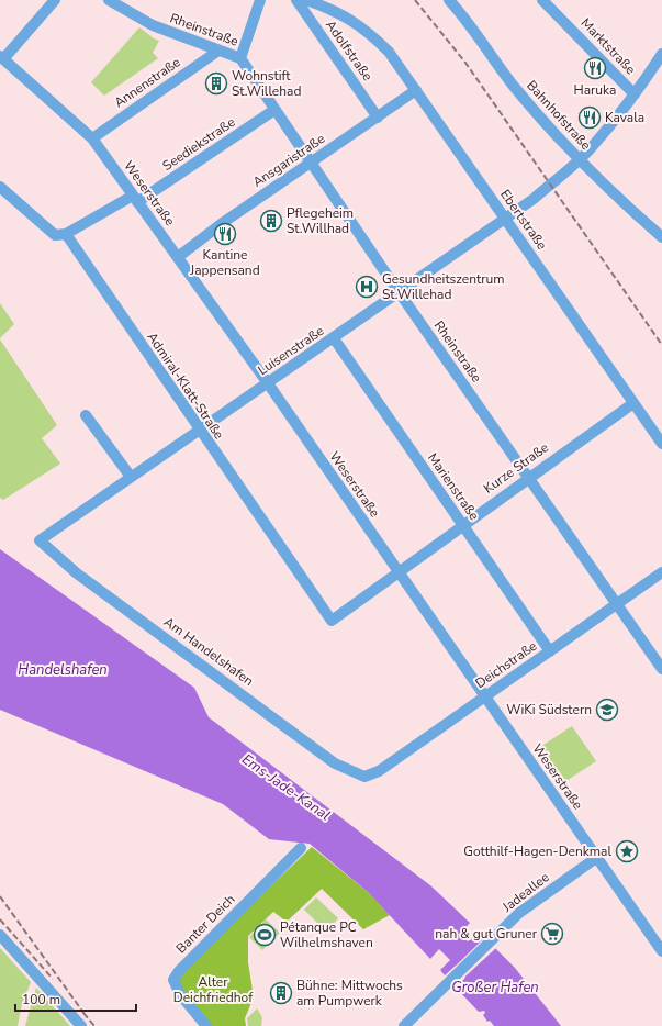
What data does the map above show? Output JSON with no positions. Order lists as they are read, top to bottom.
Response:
{
  "streets": {
    "street": [
      "Rheinstraße",
      "Marktstraße",
      "Adolfstraße",
      "Annenstraße",
      "Bahnhofstraße",
      "Seediekstraße",
      "Ansgaristraße",
      "Weserstraße",
      "Ebertstraße",
      "Luisenstraße",
      "Admiral-Klatt-Straße",
      "Kurze Straße",
      "Marienstraße",
      "Am Handelshafen",
      "Deichstraße",
      "Jadeallee",
      "Banter Deich"
    ]
  },
  "crossings": [
    ["Rheinstraße", "Annenstraße"],
    ["Rheinstraße", "Seediekstraße"],
    ["Rheinstraße", "Ansgaristraße"],
    ["Rheinstraße", "Luisenstraße"],
    ["Rheinstraße", "Kurze Straße"],
    ["Rheinstraße", "Deichstraße"],
    ["Marktstraße", "Luisenstraße"],
    ["Adolfstraße", "Ansgaristraße"],
    ["Annenstraße", "Weserstraße"],
    ["Bahnhofstraße", "Luisenstraße"],
    ["Seediekstraße", "Weserstraße"],
    ["Seediekstraße", "Admiral-Klatt-Straße"],
    ["Ansgaristraße", "Weserstraße"],
    ["Ansgaristraße", "Ebertstraße"],
    ["Weserstraße", "Luisenstraße"],
    ["Weserstraße", "Kurze Straße"],
    ["Weserstraße", "Deichstraße"],
    ["Weserstraße", "Jadeallee"],
    ["Ebertstraße", "Luisenstraße"],
    ["Ebertstraße", "Kurze Straße"],
    ["Luisenstraße", "Admiral-Klatt-Straße"],
    ["Luisenstraße", "Marienstraße"],
    ["Luisenstraße", "Am Handelshafen"],
    ["Admiral-Klatt-Straße", "Kurze Straße"],
    ["Kurze Straße", "Marienstraße"],
    ["Marienstraße", "Deichstraße"],
    ["Am Handelshafen", "Deichstraße"]
  ],
  "water": ["Handelshafen", "Ems-Jade-Kanal", "Großer Hafen"],
  "parks": ["Alter Deichfriedhof"],
  "places": {
    "restaurant": ["Haruka", "Kavala", "Kantine Jappensand"],
    "building": ["Wohnstift St.Willehad", "Pflegeheim St.Willhad", "Bühne: Mittwochs am Pumpwerk"],
    "hospital": ["Gesundheitszentrum St.Willehad"],
    "school or university": ["WiKi Südstern"],
    "place": ["Gotthilf-Hagen-Denkmal"],
    "supermarket": ["nah & gut Gruner"],
    "sports": ["Pétanque PC Wilhelmshaven"]
  },
  "scale_bar": "100 m"
}
